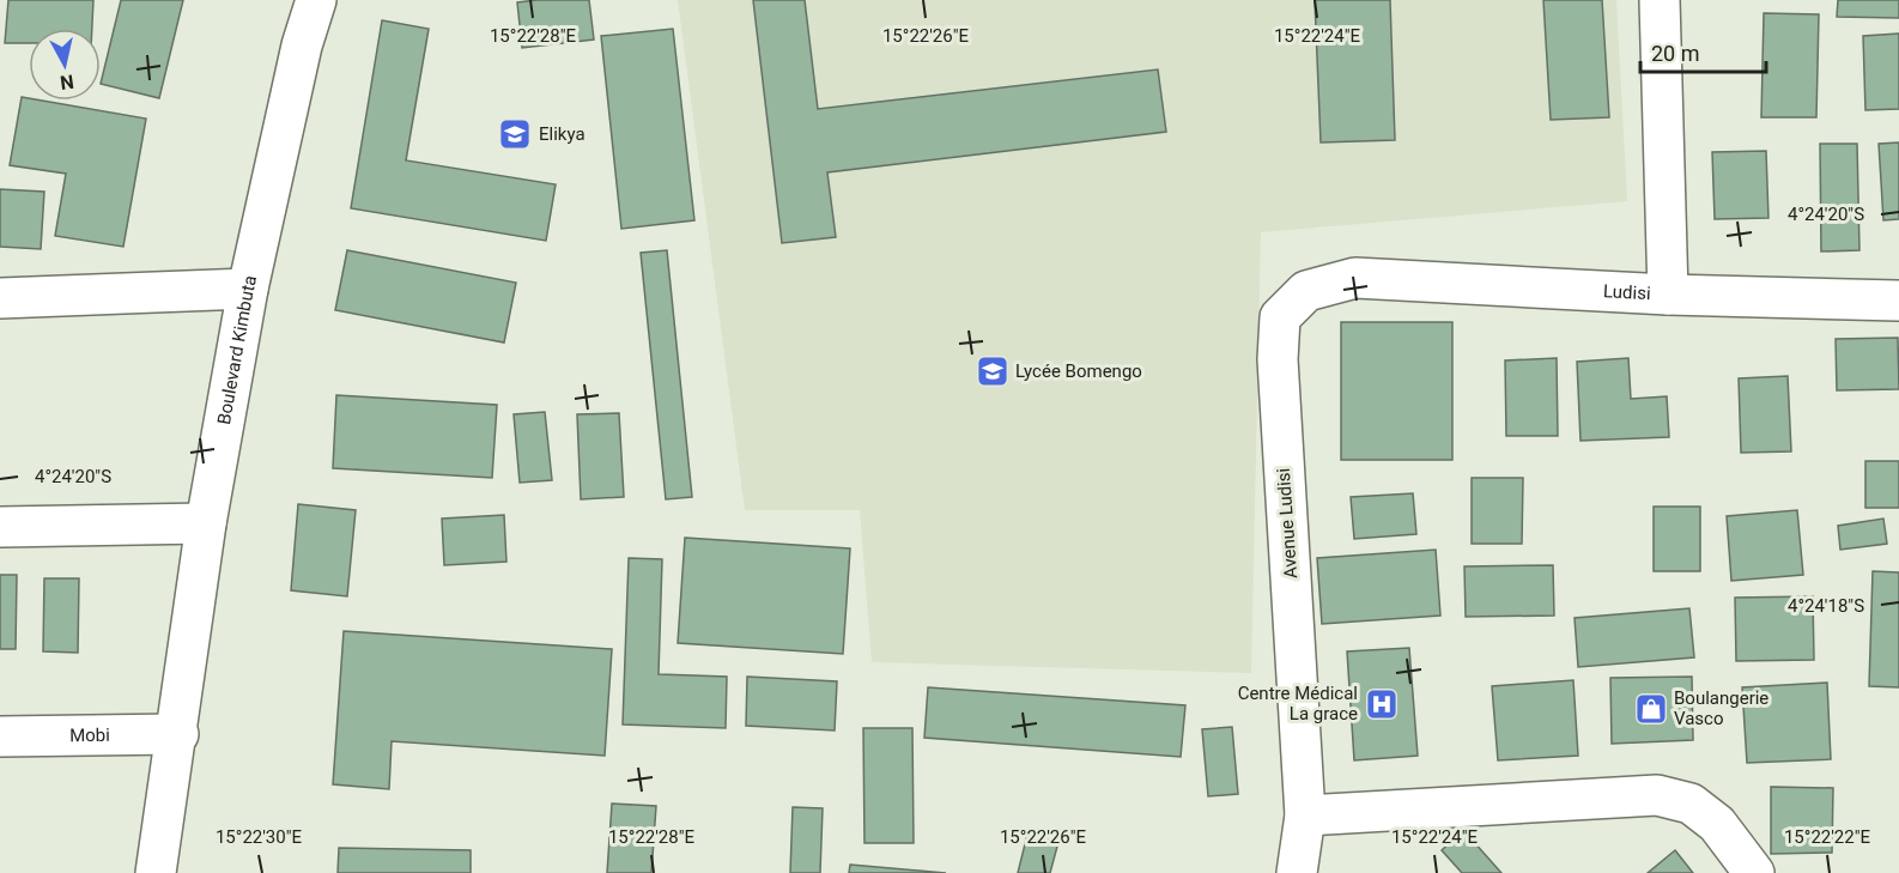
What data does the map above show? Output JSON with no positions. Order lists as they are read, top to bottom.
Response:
{
  "streets": {
    "street": [
      "Ludisi",
      "Boulevard Kimbuta",
      "Avenue Ludisi",
      "Mobi"
    ]
  },
  "crossings": [
    ["Ludisi", "Avenue Ludisi"],
    ["Boulevard Kimbuta", "Mobi"]
  ],
  "places": {
    "school or university": ["Elikya", "Lycée Bomengo"],
    "hospital": ["Centre Médical La grace"],
    "shop": ["Boulangerie Vasco"]
  },
  "scale_bar": "20 m",
  "north": "bottom",
  "coordinates": [
    "15°22'28\"E",
    "15°22'26\"E",
    "15°22'24\"E",
    "4°24'20\"S",
    "4°24'18\"S",
    "15°22'30\"E",
    "15°22'22\"E"
  ]
}
